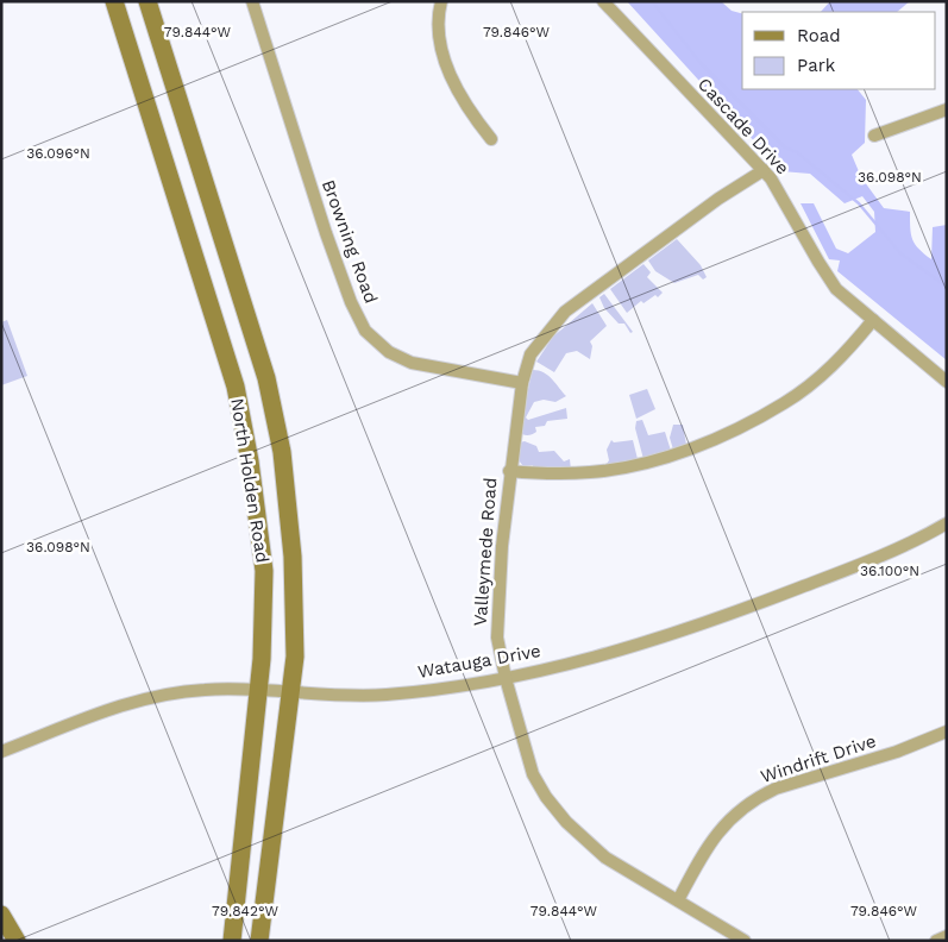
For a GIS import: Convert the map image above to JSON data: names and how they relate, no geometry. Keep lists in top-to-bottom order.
{
  "streets": {
    "main road": ["North Holden Road"],
    "street": [
      "Cascade Drive",
      "Browning Road",
      "Valleymede Road",
      "Watauga Drive",
      "Windrift Drive"
    ]
  },
  "crossings": [
    ["Cascade Drive", "Valleymede Road"],
    ["Browning Road", "Valleymede Road"],
    ["North Holden Road", "Watauga Drive"],
    ["Valleymede Road", "Watauga Drive"],
    ["Valleymede Road", "Windrift Drive"]
  ],
  "legend": ["Road", "Park"],
  "coordinates": [
    "79.844°W",
    "79.846°W",
    "36.096°N",
    "36.098°N",
    "36.100°N",
    "79.842°W"
  ]
}
